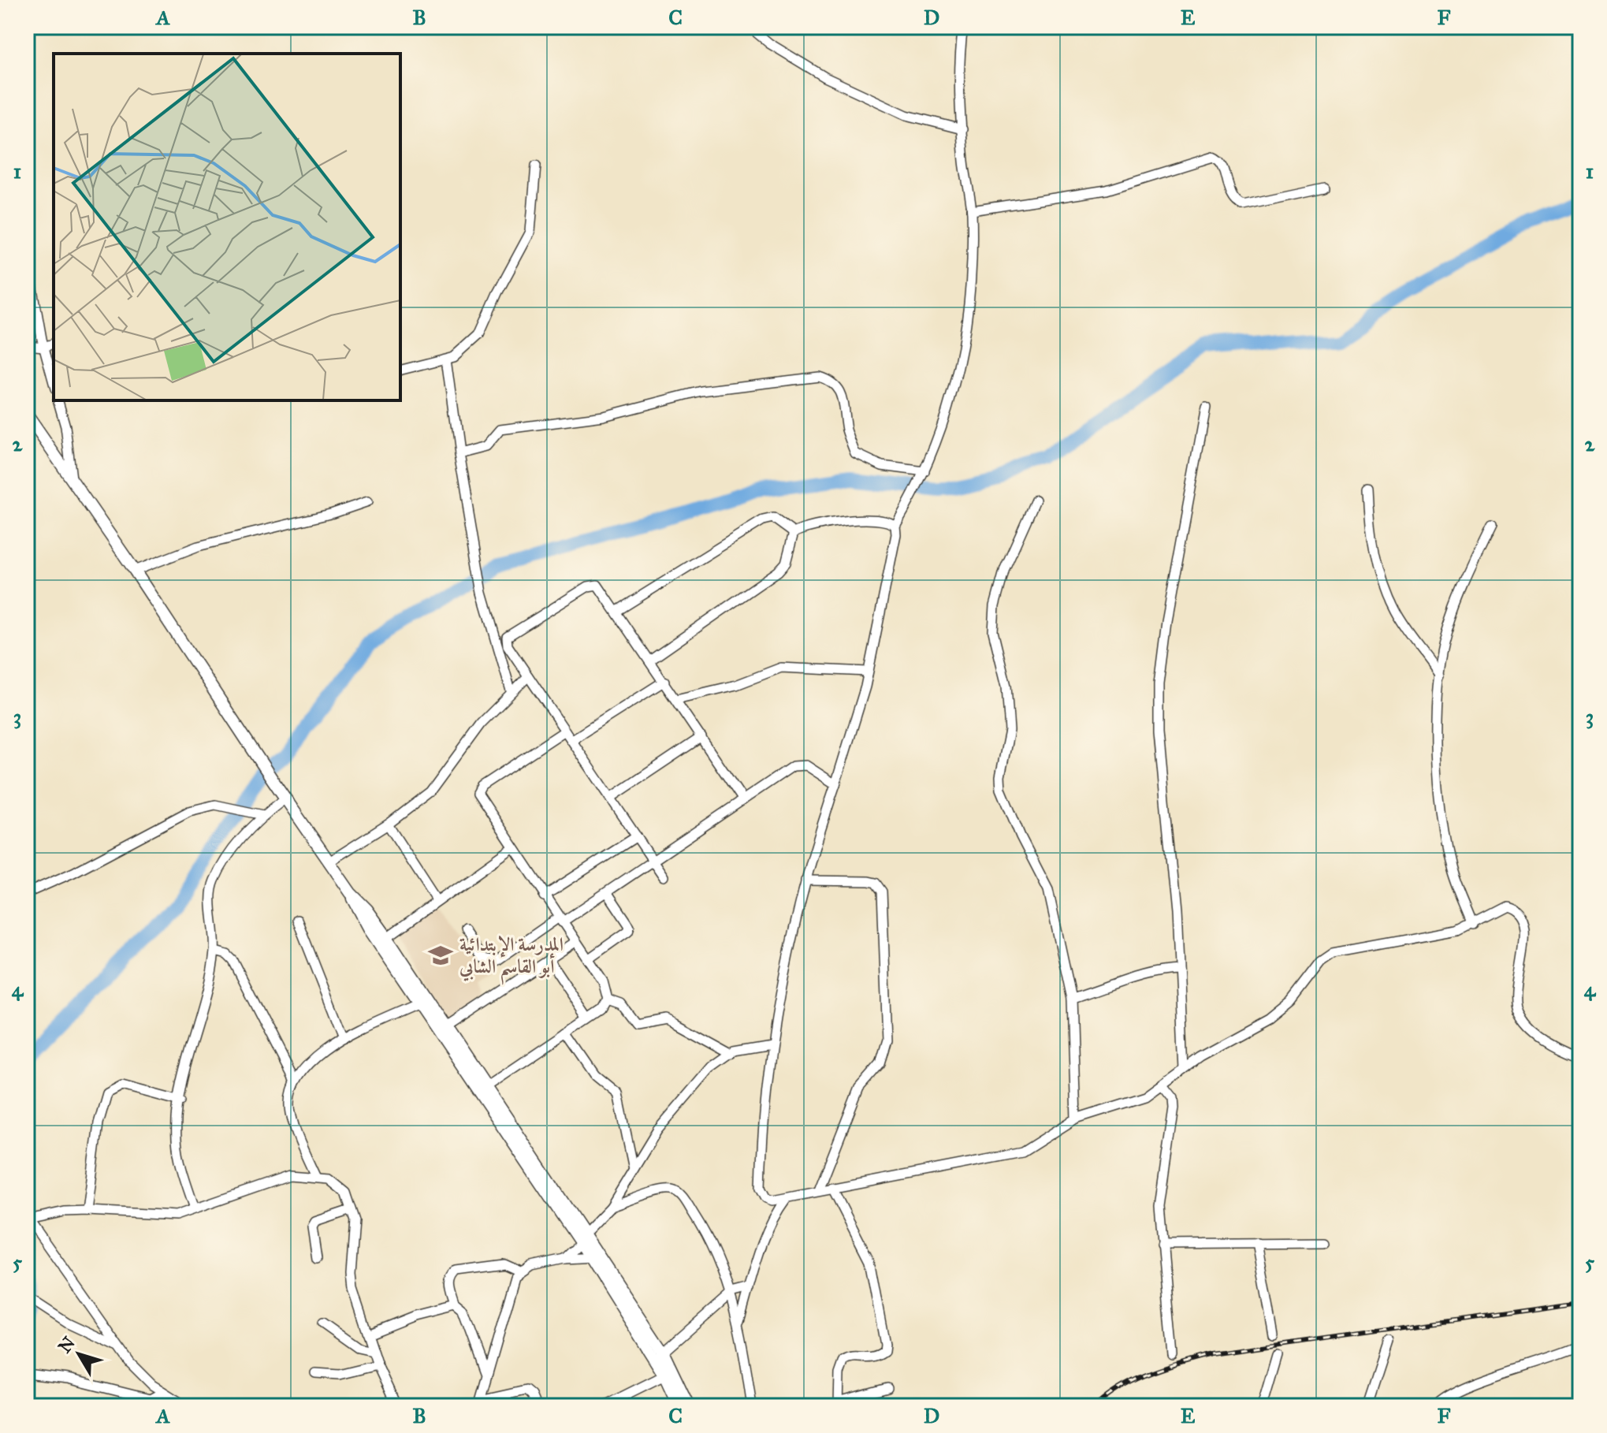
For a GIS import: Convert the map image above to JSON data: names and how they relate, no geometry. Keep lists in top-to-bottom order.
{
  "places": {
    "school or university": ["المدرسة الإبتدائية أبو القاسم الشابي"]
  },
  "north": "top left",
  "grid": {
    "columns": [
      "A",
      "B",
      "C",
      "D",
      "E",
      "F"
    ],
    "rows": [
      "1",
      "2",
      "3",
      "4",
      "5"
    ]
  }
}
